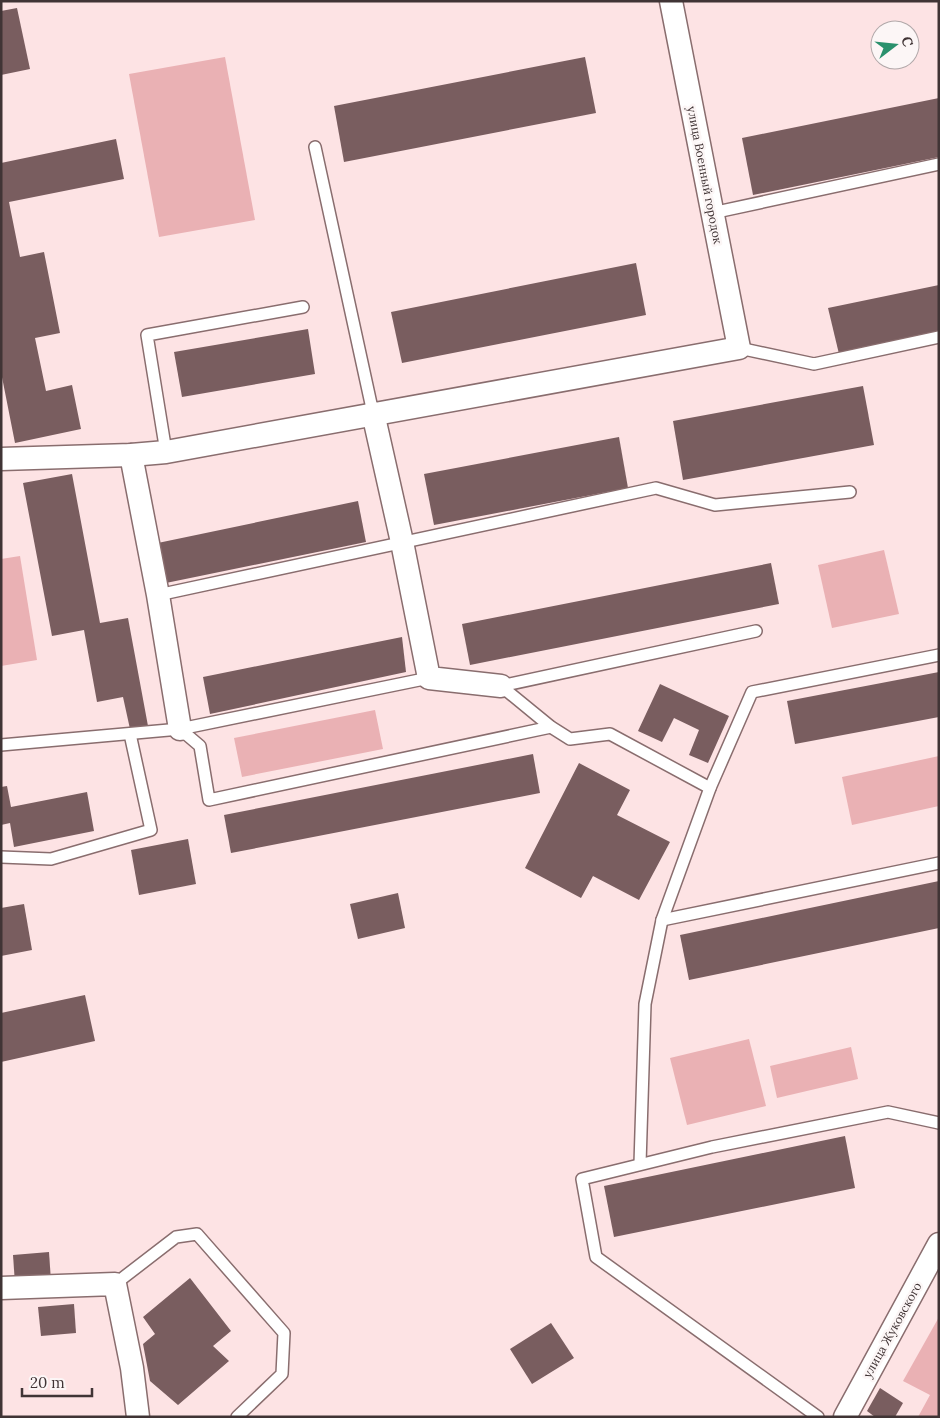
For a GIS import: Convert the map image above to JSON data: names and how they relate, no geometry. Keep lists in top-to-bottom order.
{
  "streets": {
    "street": ["улица Военный городок", "улица Жуковского"]
  },
  "scale_bar": "20 m",
  "north": "right"
}
